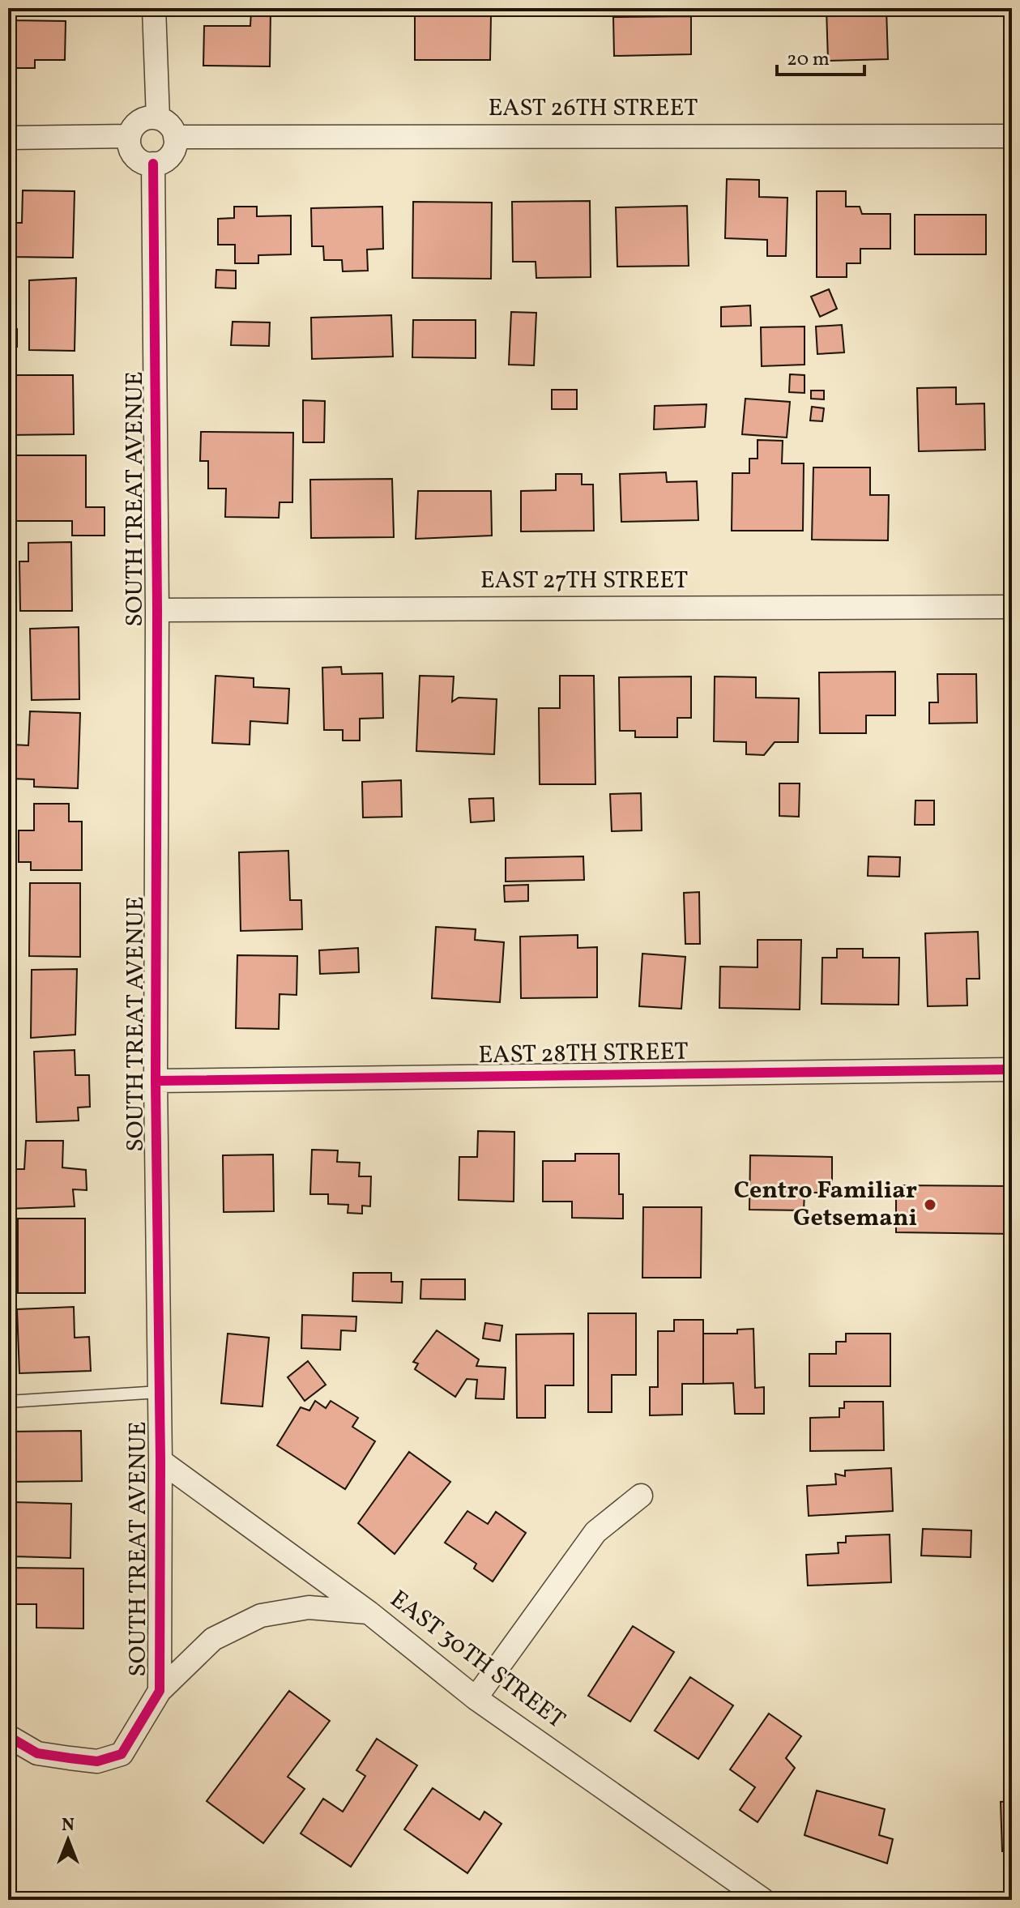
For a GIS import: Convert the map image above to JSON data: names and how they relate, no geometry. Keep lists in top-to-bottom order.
{
  "streets": {
    "street": [
      "EAST 26TH STREET",
      "SOUTH TREAT AVENUE",
      "EAST 27TH STREET",
      "EAST 28TH STREET",
      "EAST 30TH STREET"
    ]
  },
  "crossings": [
    ["EAST 26TH STREET", "SOUTH TREAT AVENUE"],
    ["SOUTH TREAT AVENUE", "EAST 27TH STREET"],
    ["SOUTH TREAT AVENUE", "EAST 28TH STREET"],
    ["SOUTH TREAT AVENUE", "EAST 30TH STREET"]
  ],
  "places": ["Centro Familiar Getsemani"],
  "scale_bar": "20 m",
  "north": "top"
}
